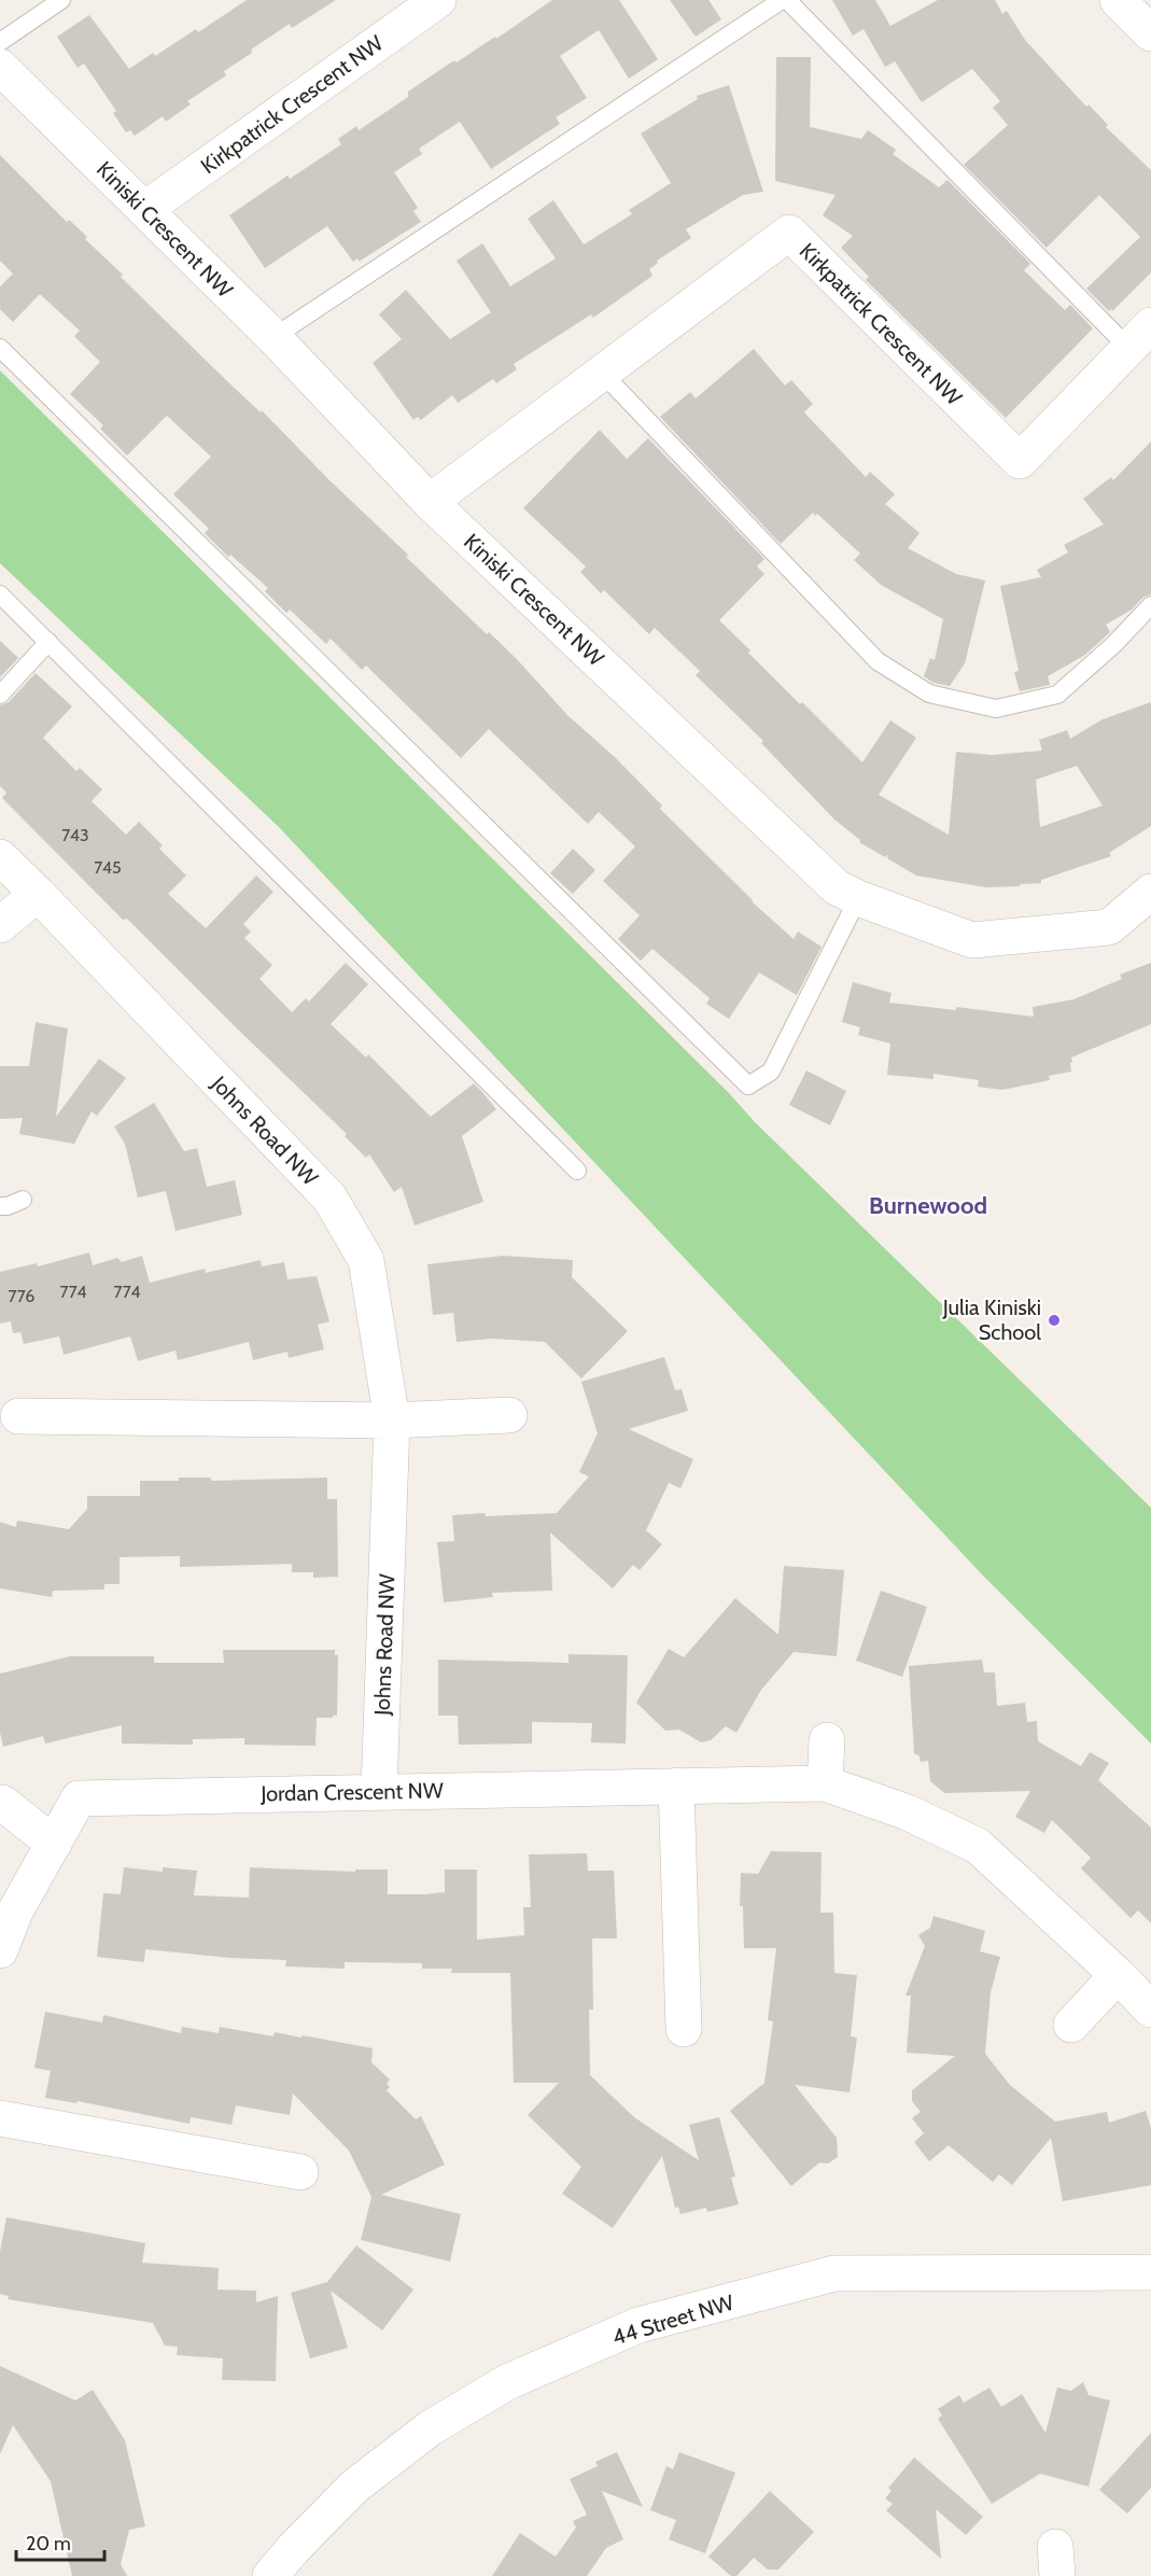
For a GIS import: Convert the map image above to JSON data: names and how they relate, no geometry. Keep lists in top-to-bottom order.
{
  "streets": {
    "street": [
      "Kirkpatrick Crescent NW",
      "Kiniski Crescent NW",
      "Johns Road NW",
      "Jordan Crescent NW",
      "44 Street NW"
    ]
  },
  "crossings": [
    ["Kirkpatrick Crescent NW", "Kiniski Crescent NW"],
    ["Johns Road NW", "Jordan Crescent NW"]
  ],
  "districts": ["Burnewood"],
  "places": ["Julia Kiniski School"],
  "house_numbers": [
    "743",
    "745",
    "774",
    "774",
    "776"
  ],
  "scale_bar": "20 m"
}
